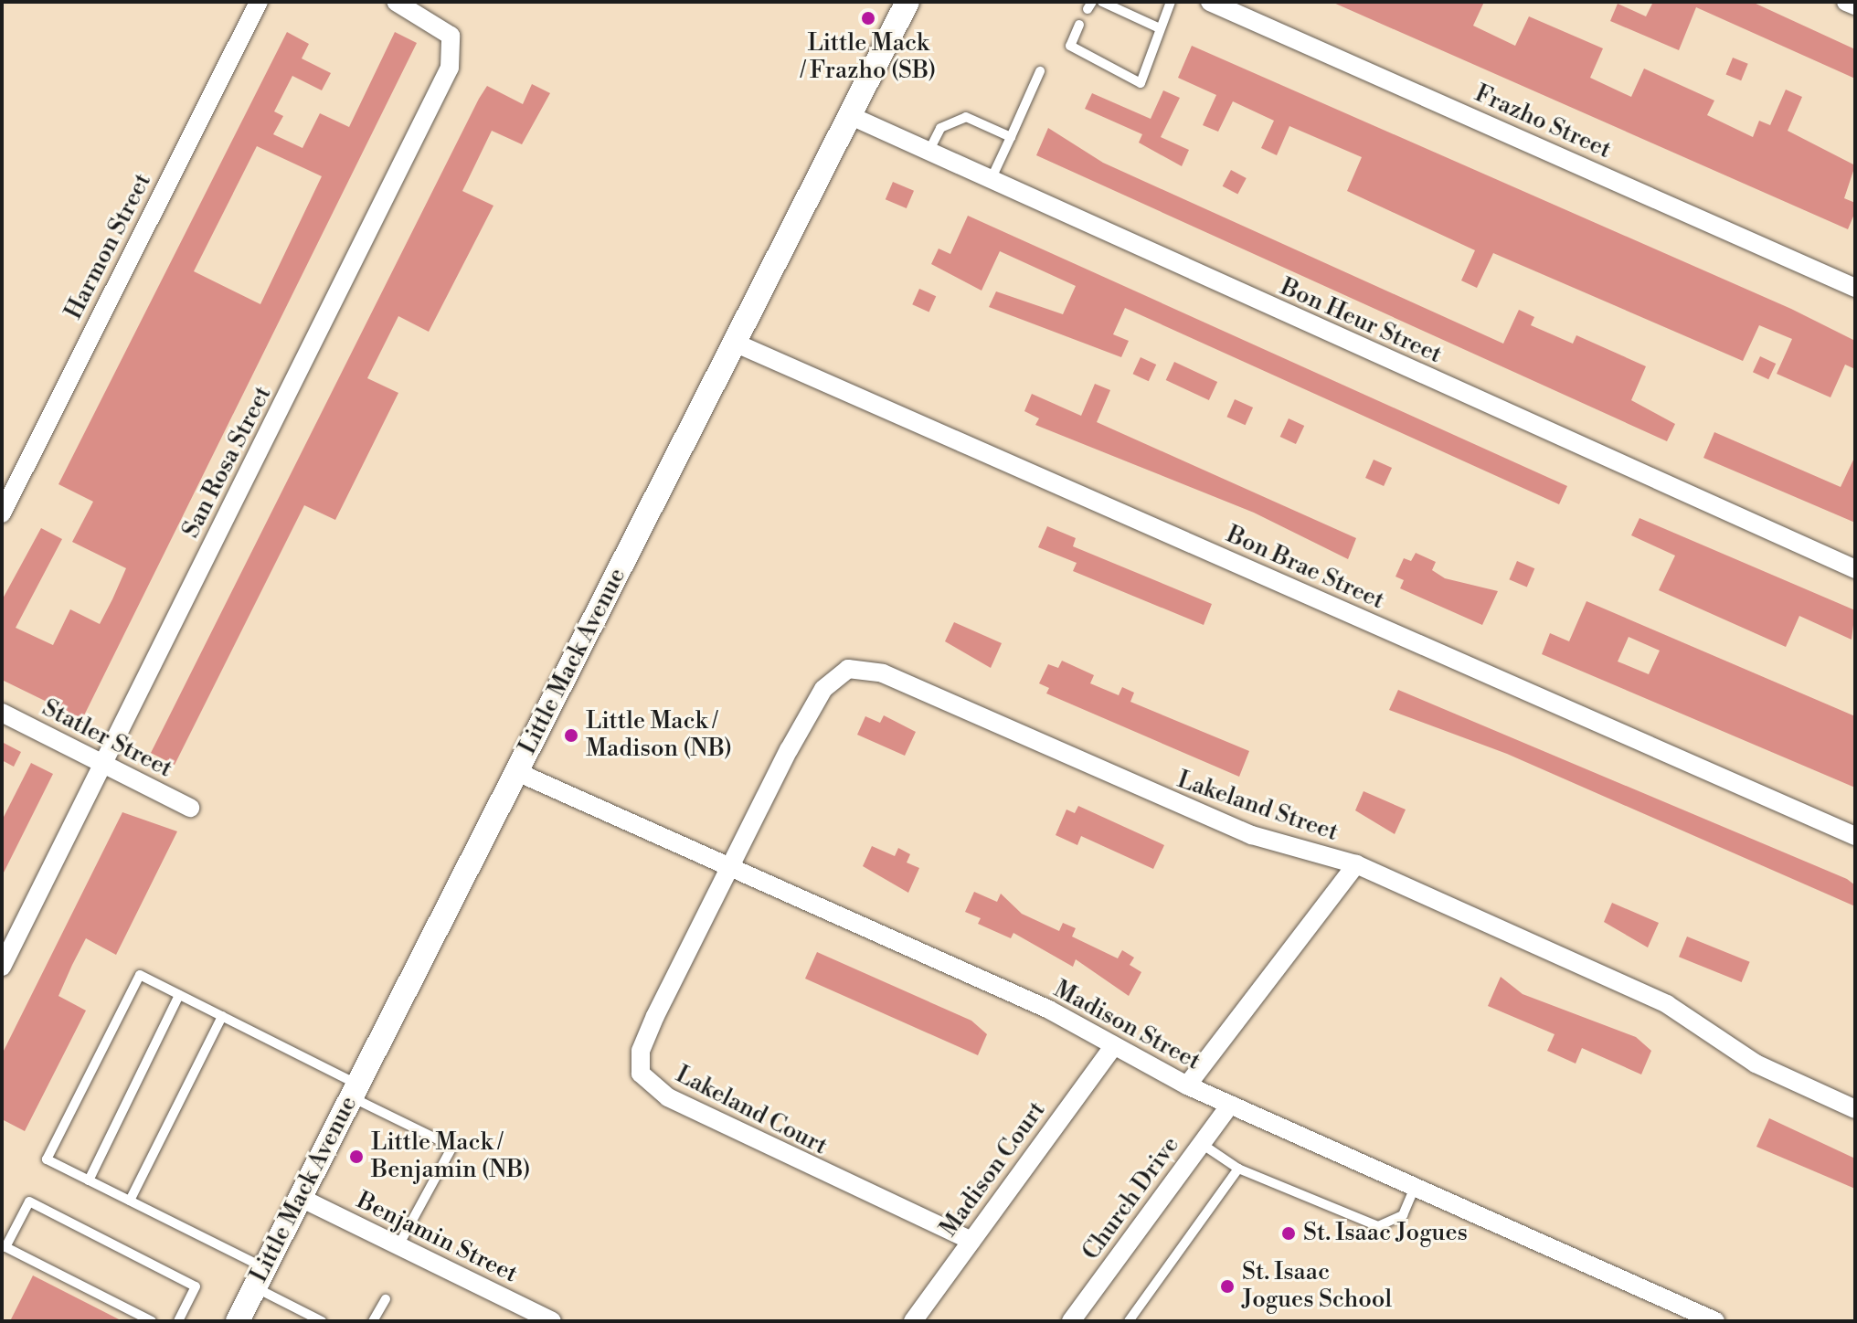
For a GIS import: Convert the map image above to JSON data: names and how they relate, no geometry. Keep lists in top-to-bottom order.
{
  "streets": {
    "main road": ["Little Mack Avenue"],
    "street": [
      "Frazho Street",
      "Harmon Street",
      "Bon Heur Street",
      "San Rosa Street",
      "Bon Brae Street",
      "Statler Street",
      "Lakeland Street",
      "Madison Street",
      "Lakeland Court",
      "Madison Court",
      "Church Drive",
      "Benjamin Street"
    ]
  },
  "crossings": [
    ["Bon Heur Street", "Little Mack Avenue"],
    ["San Rosa Street", "Statler Street"],
    ["Bon Brae Street", "Little Mack Avenue"],
    ["Little Mack Avenue", "Madison Street"],
    ["Little Mack Avenue", "Benjamin Street"],
    ["Lakeland Street", "Madison Street"],
    ["Lakeland Street", "Lakeland Court"],
    ["Madison Street", "Lakeland Court"],
    ["Madison Street", "Madison Court"],
    ["Madison Street", "Church Drive"],
    ["Lakeland Court", "Madison Court"]
  ],
  "places": [
    "Little Mack / Frazho (SB)",
    "Little Mack / Madison (NB)",
    "Little Mack / Benjamin (NB)",
    "St. Isaac Jogues",
    "St. Isaac Jogues School"
  ]
}
